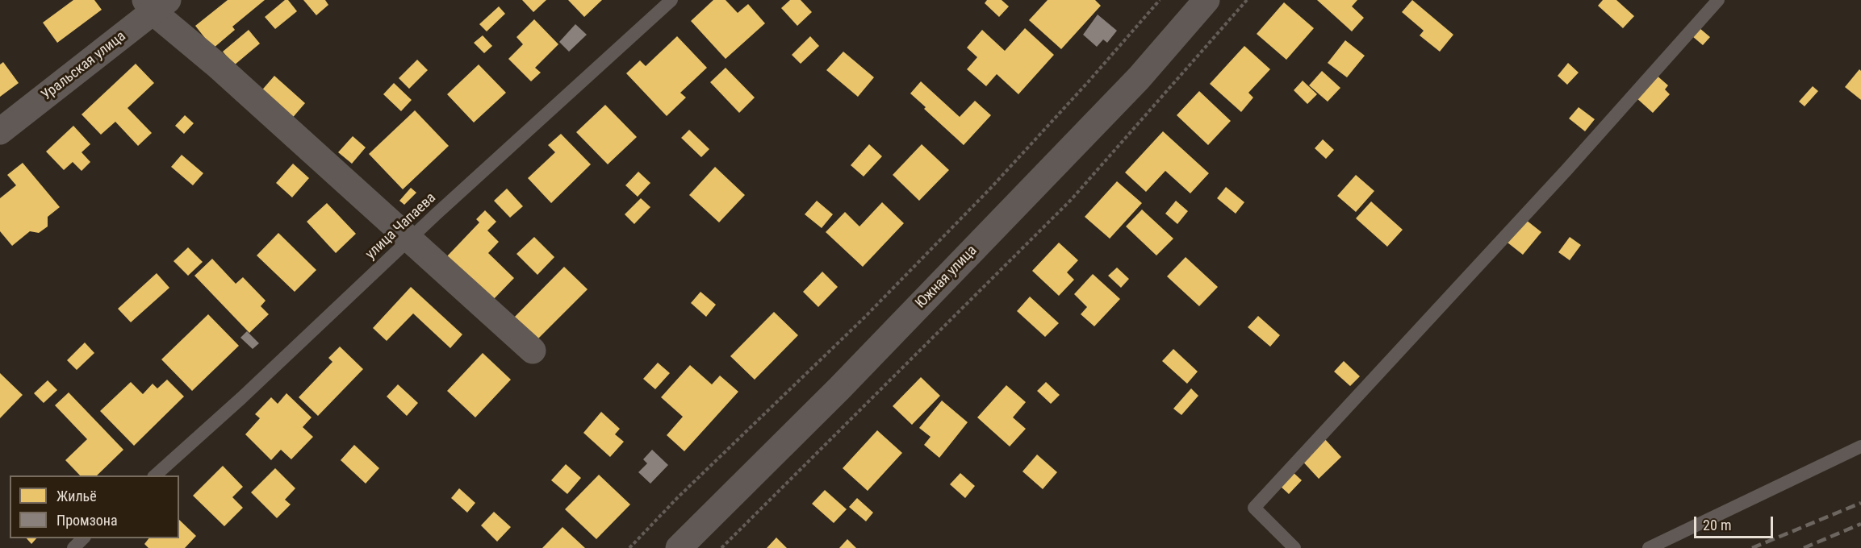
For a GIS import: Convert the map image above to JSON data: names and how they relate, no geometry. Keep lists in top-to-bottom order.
{
  "streets": {
    "street": ["Уральская улица", "Южная улица"],
    "lane": ["улица Чапаева"]
  },
  "legend": ["Жильё", "Промзона"],
  "scale_bar": "20 m"
}
